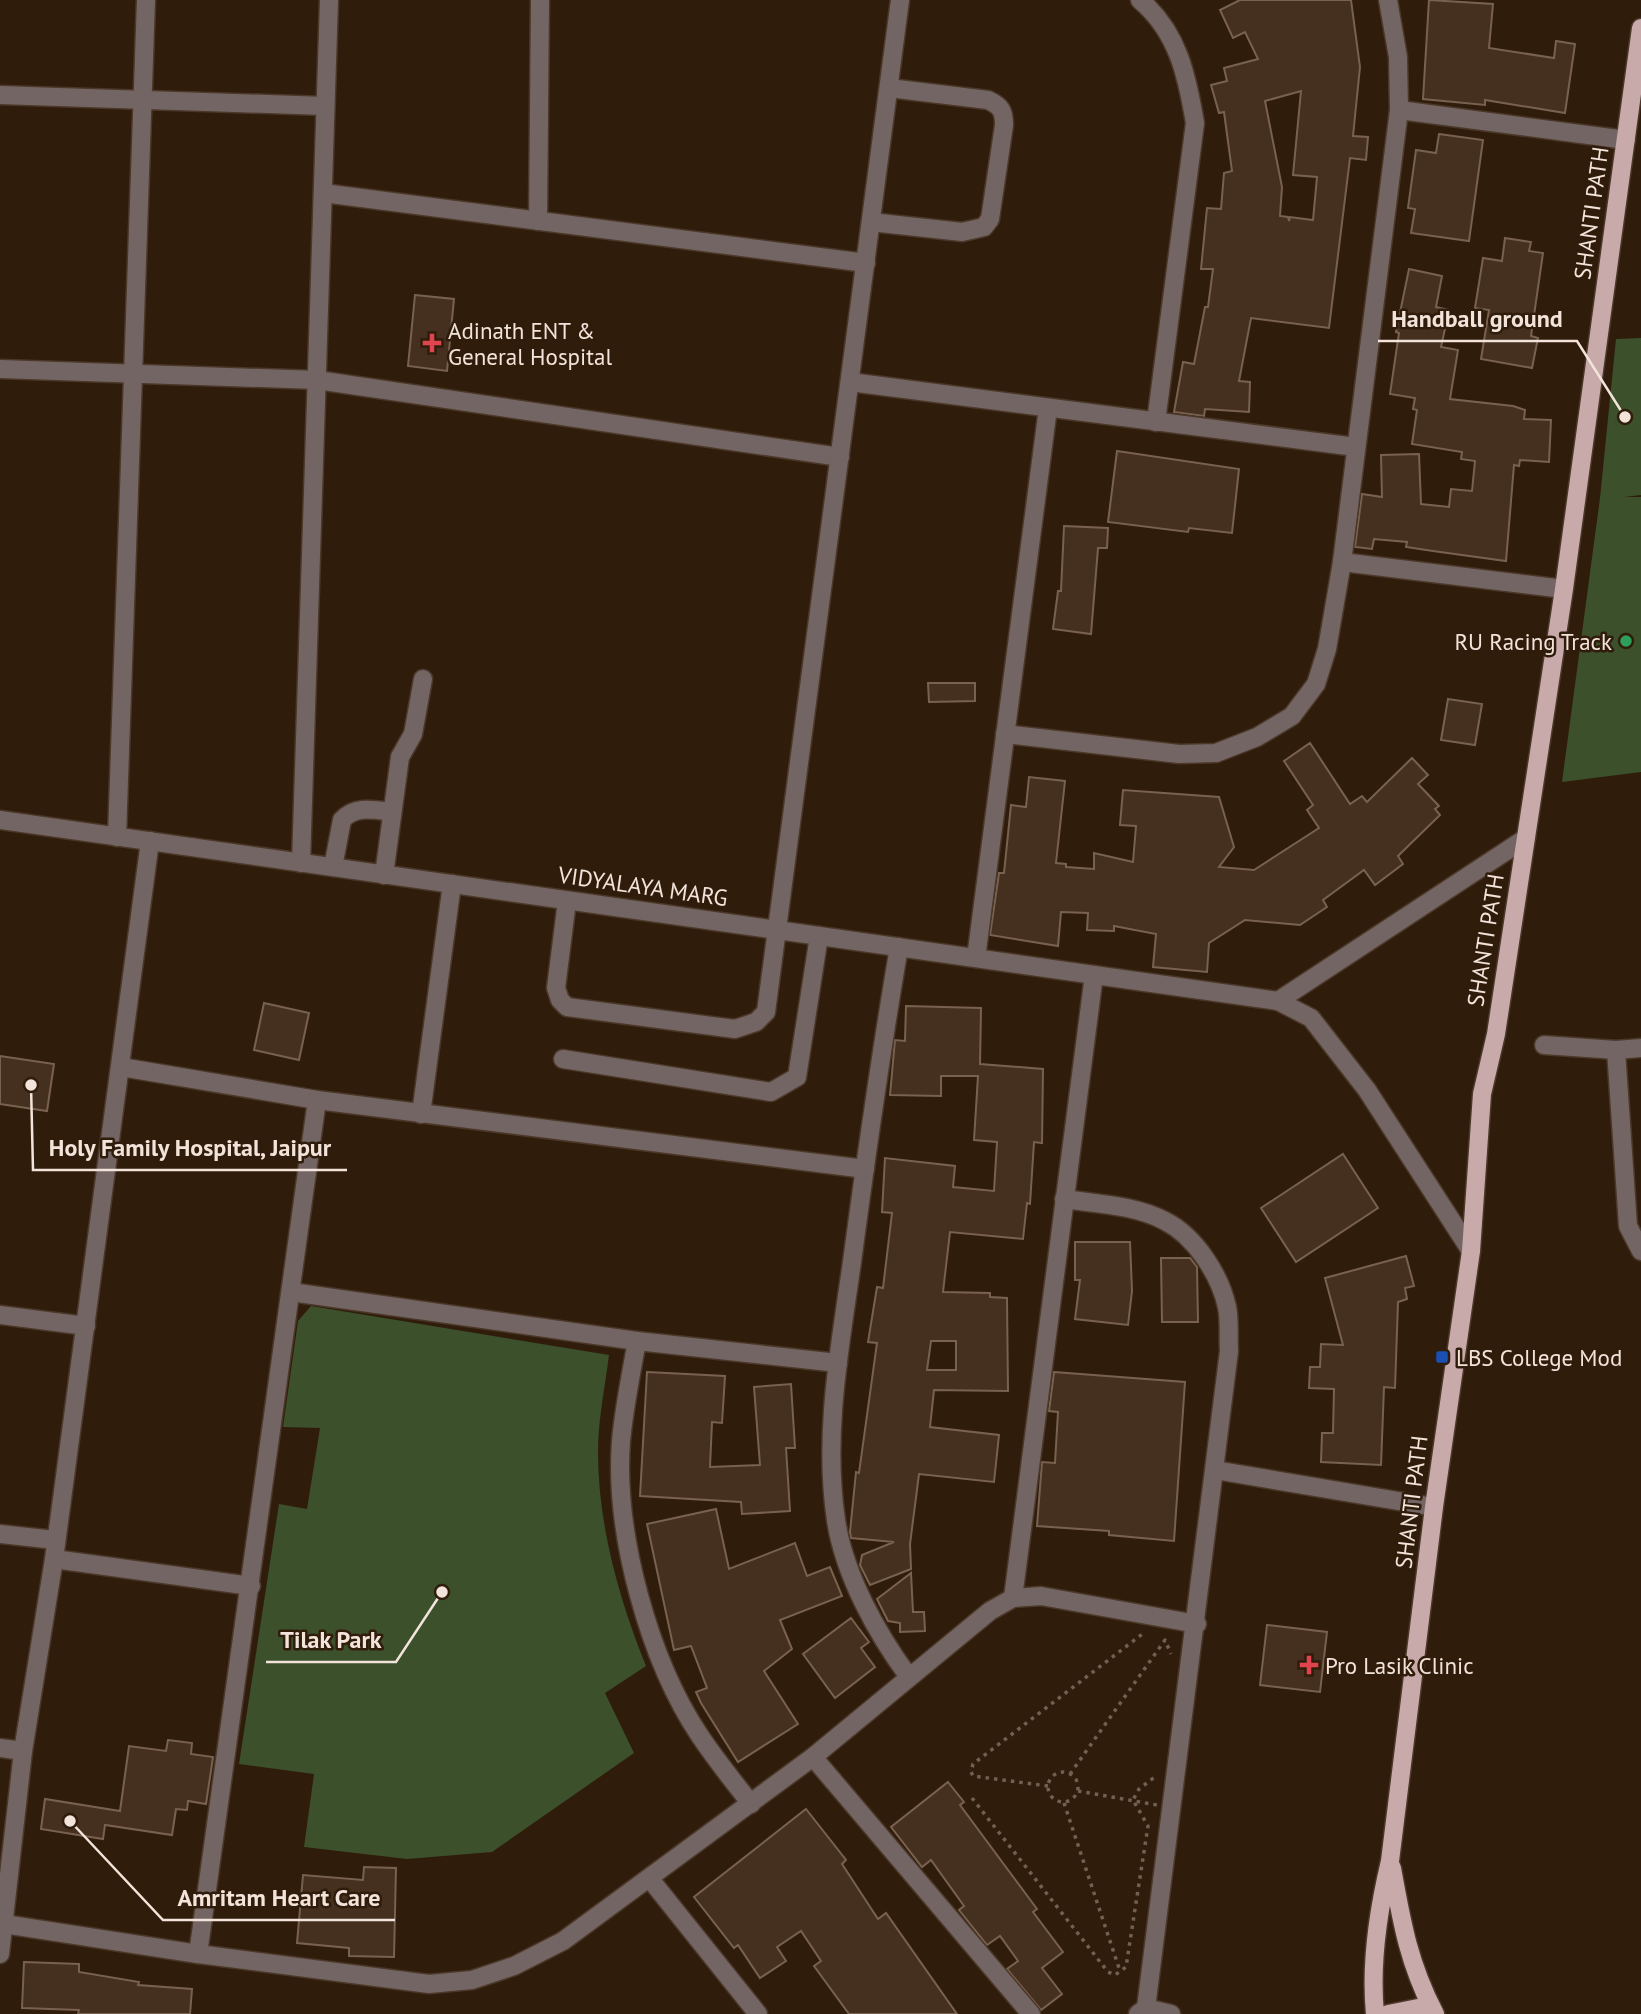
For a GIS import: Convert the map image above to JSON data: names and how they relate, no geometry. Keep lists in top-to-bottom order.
{
  "streets": {
    "main road": ["SHANTI PATH"],
    "street": ["VIDYALAYA MARG"]
  },
  "crossings": [
    ["SHANTI PATH", "VIDYALAYA MARG"]
  ],
  "places": {
    "health": ["Adinath ENT & General Hospital", "Pro Lasik Clinic"],
    "other": [
      "Handball ground",
      "RU Racing Track",
      "Holy Family Hospital, Jaipur",
      "Tilak Park",
      "Amritam Heart Care"
    ],
    "transit": ["LBS College Mod"]
  }
}
